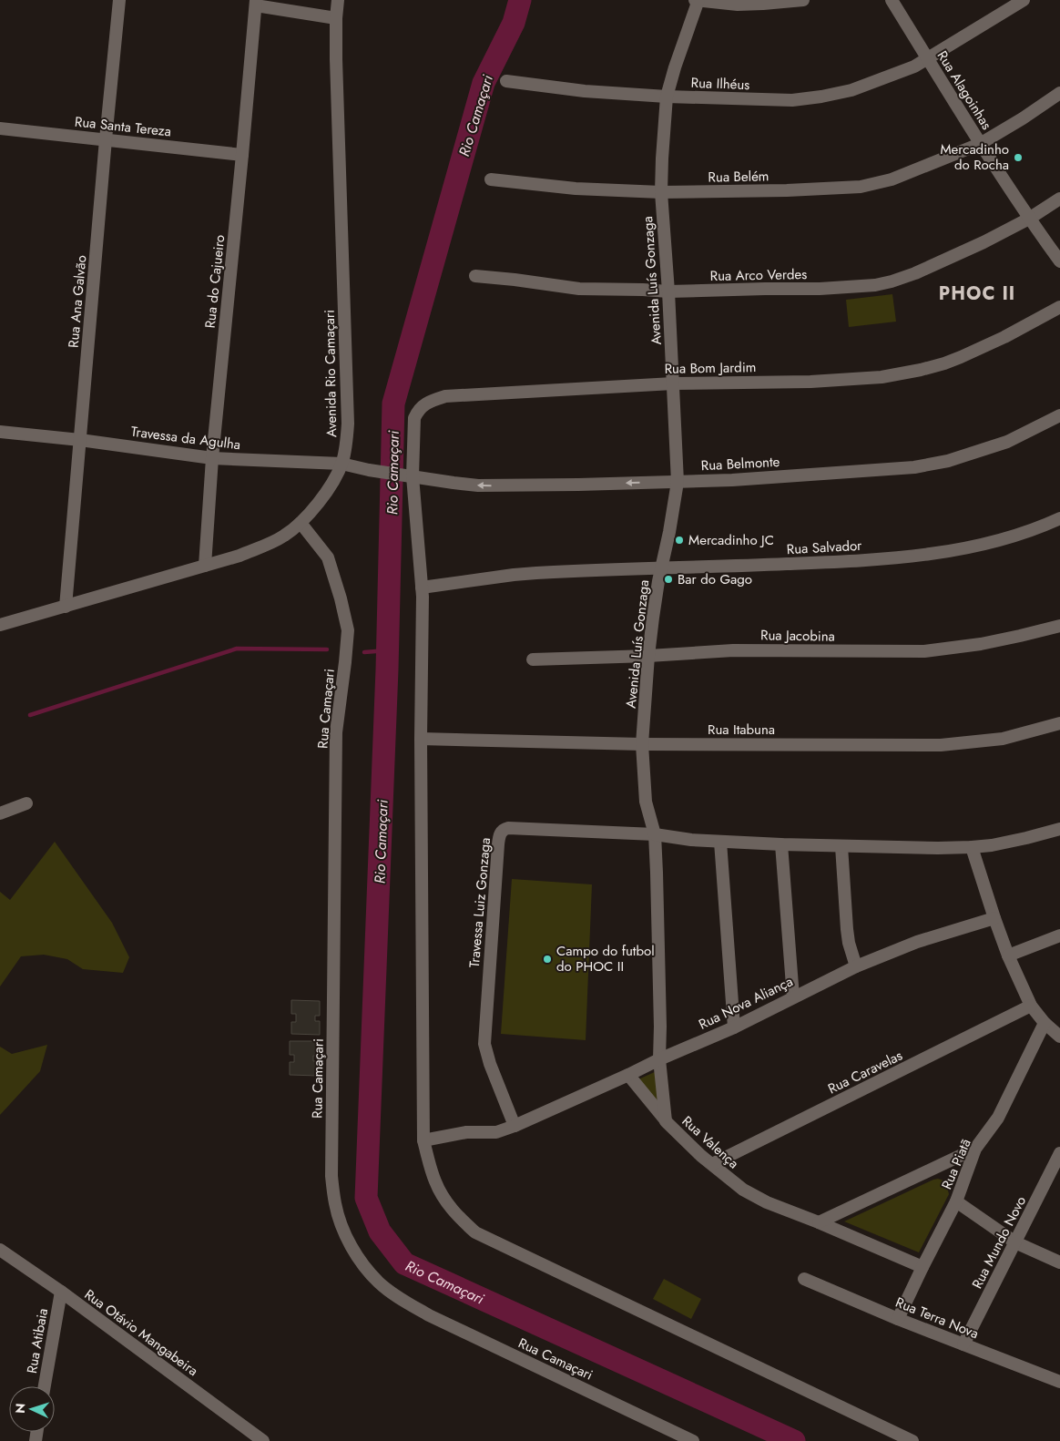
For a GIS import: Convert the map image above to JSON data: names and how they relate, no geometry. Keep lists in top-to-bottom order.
{
  "streets": {
    "street": [
      "Rua Ilhéus",
      "Rua Alagoinhas",
      "Rua Santa Tereza",
      "Rua Belém",
      "Rua Arco Verdes",
      "Avenida Luís Gonzaga",
      "Rua do Cajueiro",
      "Rua Ana Galvão",
      "Rua Bom Jardim",
      "Avenida Rio Camaçari",
      "Travessa da Agulha",
      "Rua Belmonte",
      "Rua Salvador",
      "Rua Jacobina",
      "Rua Camaçari",
      "Rua Itabuna",
      "Travessa Luiz Gonzaga",
      "Rua Nova Aliança",
      "Rua Caravelas",
      "Rua Valença",
      "Rua Piatã",
      "Rua Mundo Novo",
      "Rua Terra Nova",
      "Rua Otávio Mangabeira",
      "Rua Atibaia"
    ]
  },
  "crossings": [
    ["Rua Ilhéus", "Rua Alagoinhas"],
    ["Rua Ilhéus", "Avenida Luís Gonzaga"],
    ["Rua Alagoinhas", "Rua Belém"],
    ["Rua Alagoinhas", "Rua Arco Verdes"],
    ["Rua Santa Tereza", "Rua do Cajueiro"],
    ["Rua Santa Tereza", "Rua Ana Galvão"],
    ["Rua Belém", "Avenida Luís Gonzaga"],
    ["Rua Arco Verdes", "Avenida Luís Gonzaga"],
    ["Avenida Luís Gonzaga", "Rua Bom Jardim"],
    ["Avenida Luís Gonzaga", "Rua Belmonte"],
    ["Avenida Luís Gonzaga", "Rua Salvador"],
    ["Avenida Luís Gonzaga", "Rua Jacobina"],
    ["Avenida Luís Gonzaga", "Rua Itabuna"],
    ["Avenida Luís Gonzaga", "Travessa Luiz Gonzaga"],
    ["Avenida Luís Gonzaga", "Rua Valença"],
    ["Rua do Cajueiro", "Avenida Rio Camaçari"],
    ["Rua do Cajueiro", "Travessa da Agulha"],
    ["Rua Ana Galvão", "Avenida Rio Camaçari"],
    ["Rua Ana Galvão", "Travessa da Agulha"],
    ["Rua Bom Jardim", "Travessa da Agulha"],
    ["Rua Bom Jardim", "Rua Belmonte"],
    ["Rua Bom Jardim", "Rua Salvador"],
    ["Rua Bom Jardim", "Rua Itabuna"],
    ["Rua Bom Jardim", "Rua Nova Aliança"],
    ["Avenida Rio Camaçari", "Travessa da Agulha"],
    ["Avenida Rio Camaçari", "Rua Camaçari"],
    ["Travessa da Agulha", "Rua Belmonte"],
    ["Travessa Luiz Gonzaga", "Rua Nova Aliança"],
    ["Travessa Luiz Gonzaga", "Rua Valença"],
    ["Rua Nova Aliança", "Rua Valença"],
    ["Rua Caravelas", "Rua Valença"],
    ["Rua Valença", "Rua Piatã"],
    ["Rua Piatã", "Rua Terra Nova"],
    ["Rua Mundo Novo", "Rua Terra Nova"],
    ["Rua Otávio Mangabeira", "Rua Atibaia"]
  ],
  "one_way": ["Rua Belmonte"],
  "districts": ["PHOC II"],
  "water": ["Rio Camaçari"],
  "places": [
    "Mercadinho do Rocha",
    "Mercadinho JC",
    "Bar do Gago",
    "Campo do futbol do PHOC II"
  ],
  "north": "left"
}
